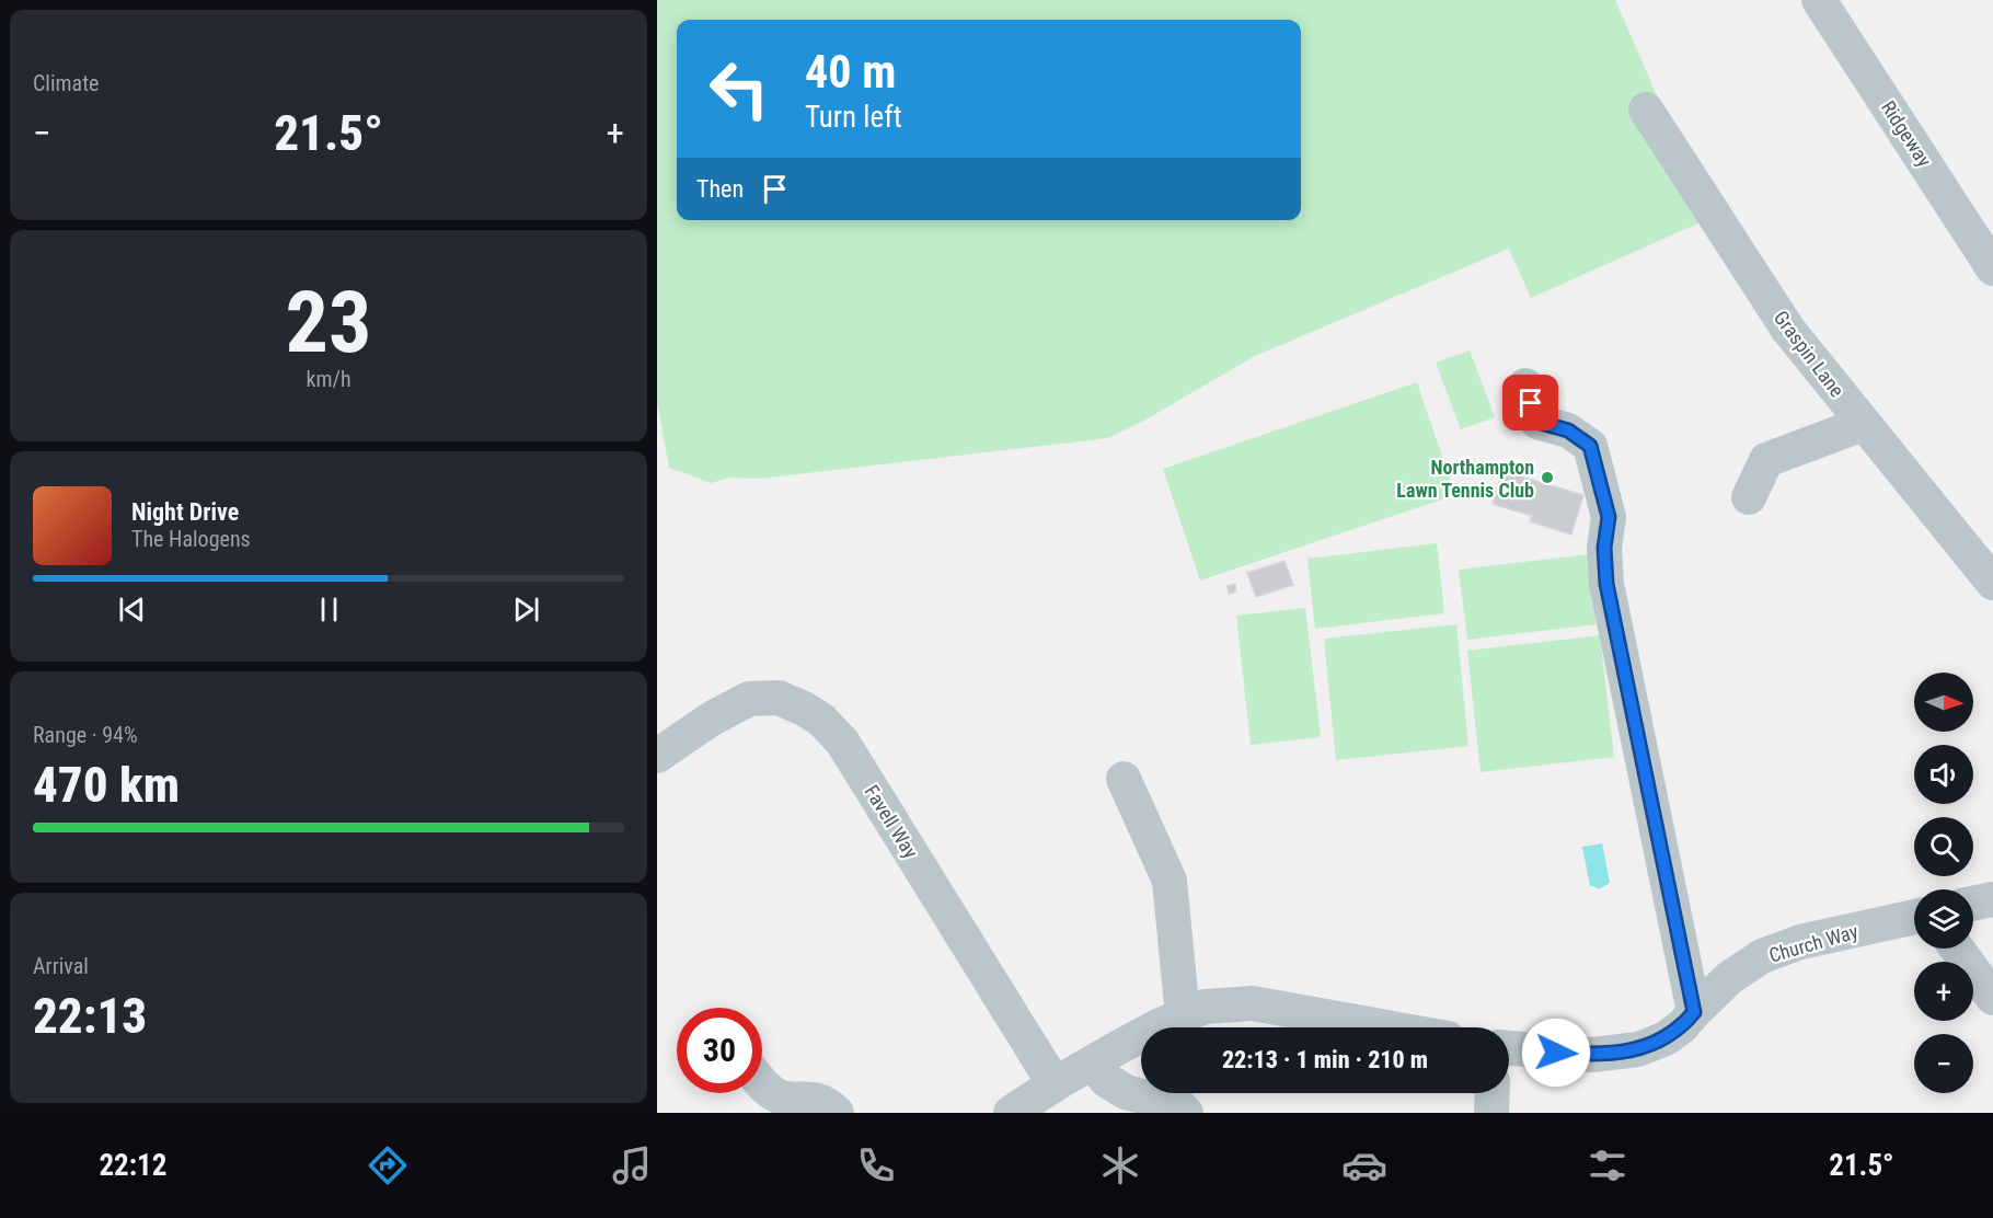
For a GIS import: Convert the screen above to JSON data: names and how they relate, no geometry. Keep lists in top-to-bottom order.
{
  "streets": {
    "street": [
      "Ridgeway",
      "Graspin Lane",
      "Favell Way",
      "Church Way"
    ]
  },
  "places": ["Northampton Lawn Tennis Club"],
  "north": "right",
  "page": {
    "tile": [
      "Climate",
      ["23", "km/h"],
      ["Range · 94%", "470 km"],
      ["Arrival", "22:13"]
    ],
    "turn": ["40 m", "Turn left"],
    "heat": ["−", "21.5°", "+"],
    "then": "Then",
    "song": ["Night Drive", "The Halogens"],
    "map_buttons": ["+", "−"],
    "limit": "30",
    "trip": "22:13 · 1 min · 210 m",
    "tabs": ["22:12", "21.5°"]
  }
}
